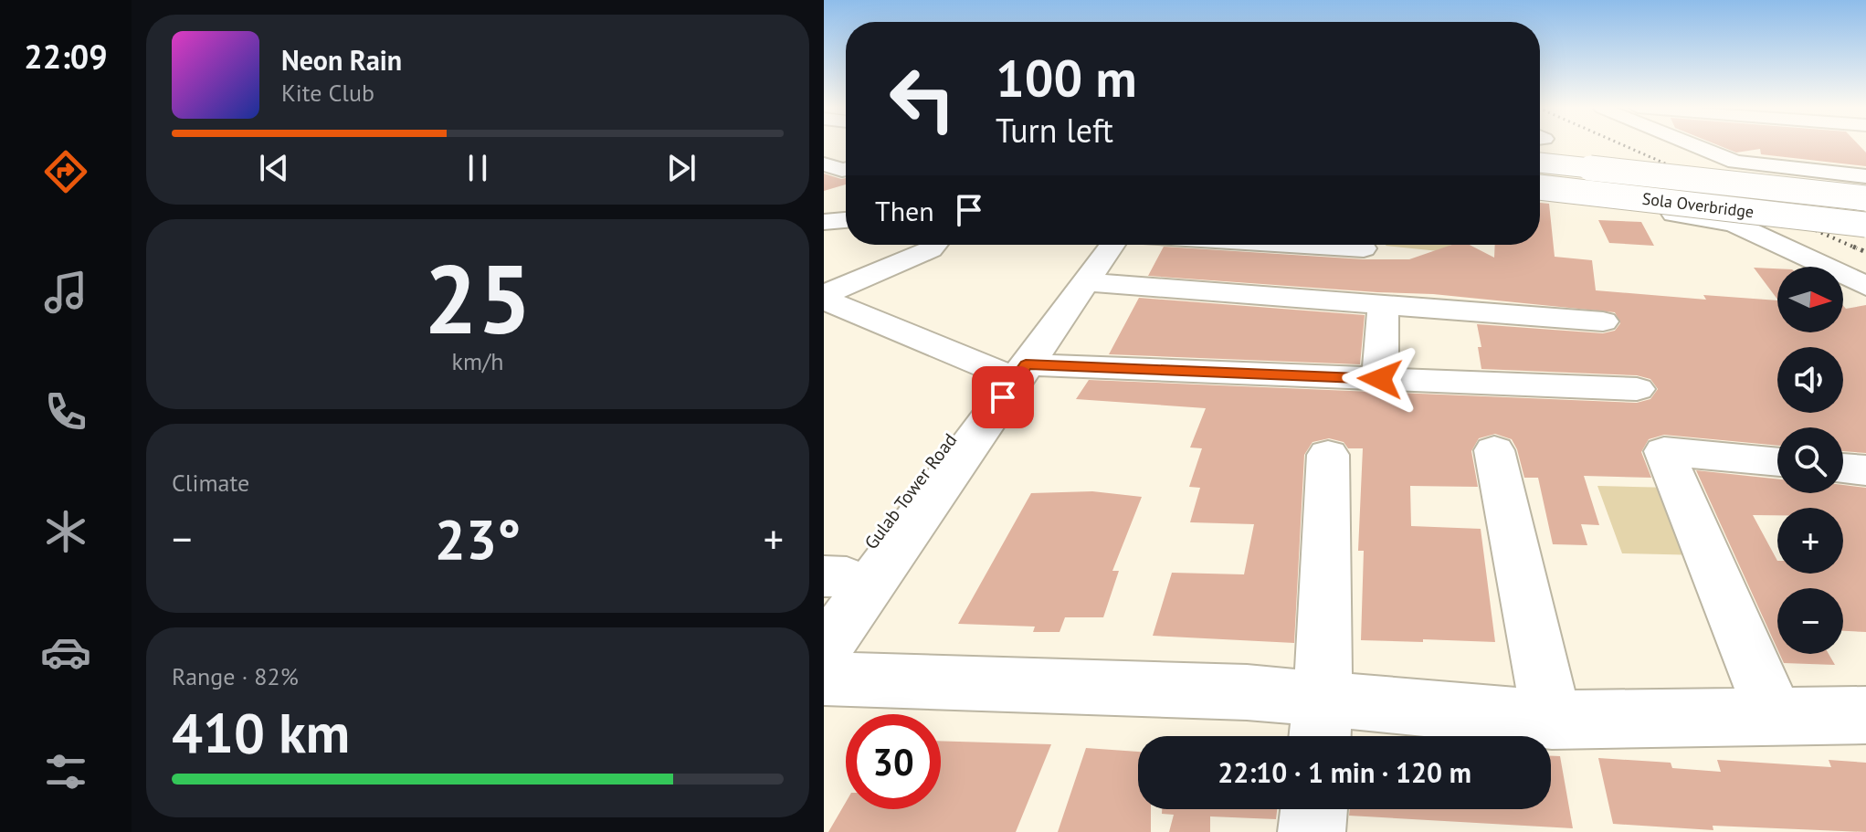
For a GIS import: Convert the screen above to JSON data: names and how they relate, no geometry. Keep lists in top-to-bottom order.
{
  "streets": {
    "main road": ["Sola Overbridge"],
    "street": ["Gulab Tower Road"]
  },
  "north": "right",
  "page": {
    "tabs": "22:09",
    "turn": ["100 m", "Turn left"],
    "song": ["Neon Rain", "Kite Club"],
    "then": "Then",
    "tile": [
      ["25", "km/h"],
      "Climate",
      ["Range · 82%", "410 km"]
    ],
    "map_buttons": ["+", "−"],
    "heat": ["−", "23°", "+"],
    "limit": "30",
    "trip": "22:10 · 1 min · 120 m"
  }
}
